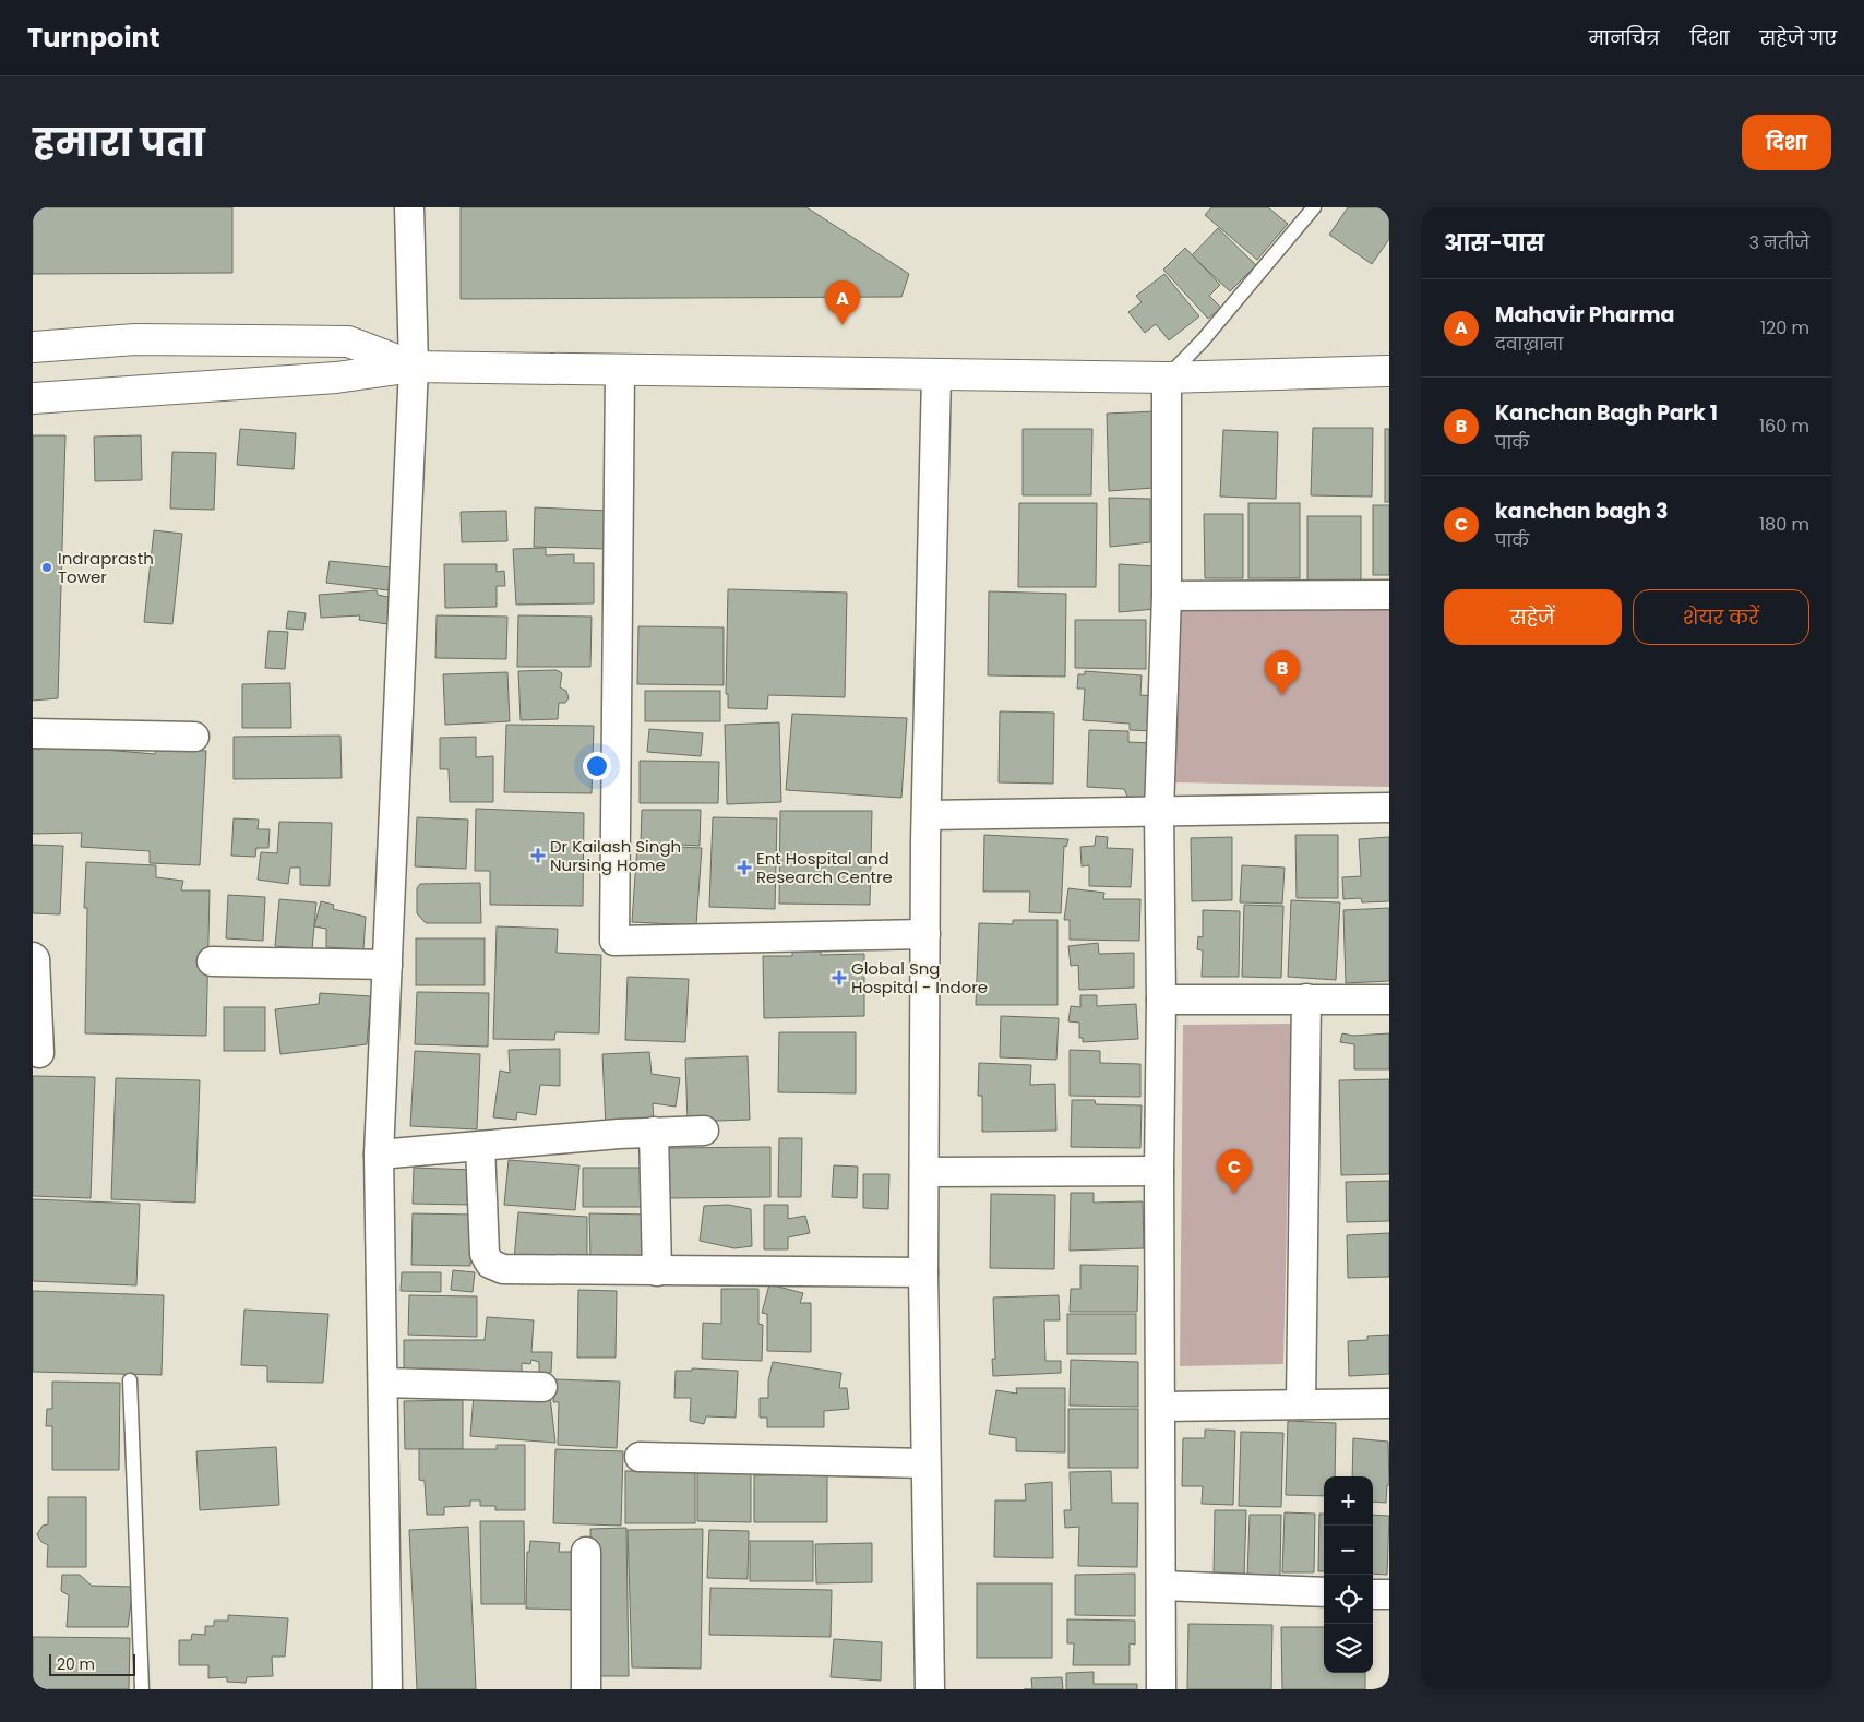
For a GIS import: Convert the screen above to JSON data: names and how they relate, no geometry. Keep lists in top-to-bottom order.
{
  "places": {
    "other": ["Indraprasth Tower"],
    "health": ["Dr Kailash Singh Nursing Home", "Ent Hospital and Research Centre", "Global Sng Hospital - Indore"]
  },
  "scale_bar": "20 m",
  "page": {
    "header": "Turnpoint",
    "nav": ["मानचित्र", "दिशा", "सहेजे गए"],
    "title": "हमारा पता",
    "buttons": [
      "दिशा",
      ["सहेजें", "शेयर करें"]
    ],
    "heading": ["आस-पास", "3 नतीजे"],
    "list": [
      {
        "mark": "A",
        "name": "Mahavir Pharma",
        "note": "दवाख़ाना",
        "value": "120 m"
      },
      {
        "mark": "B",
        "name": "Kanchan Bagh Park 1",
        "note": "पार्क",
        "value": "160 m"
      },
      {
        "mark": "C",
        "name": "kanchan bagh 3",
        "note": "पार्क",
        "value": "180 m"
      }
    ],
    "pins": ["A", "B", "C"],
    "map_buttons": ["+", "−"],
    "scale": "20 m"
  }
}
